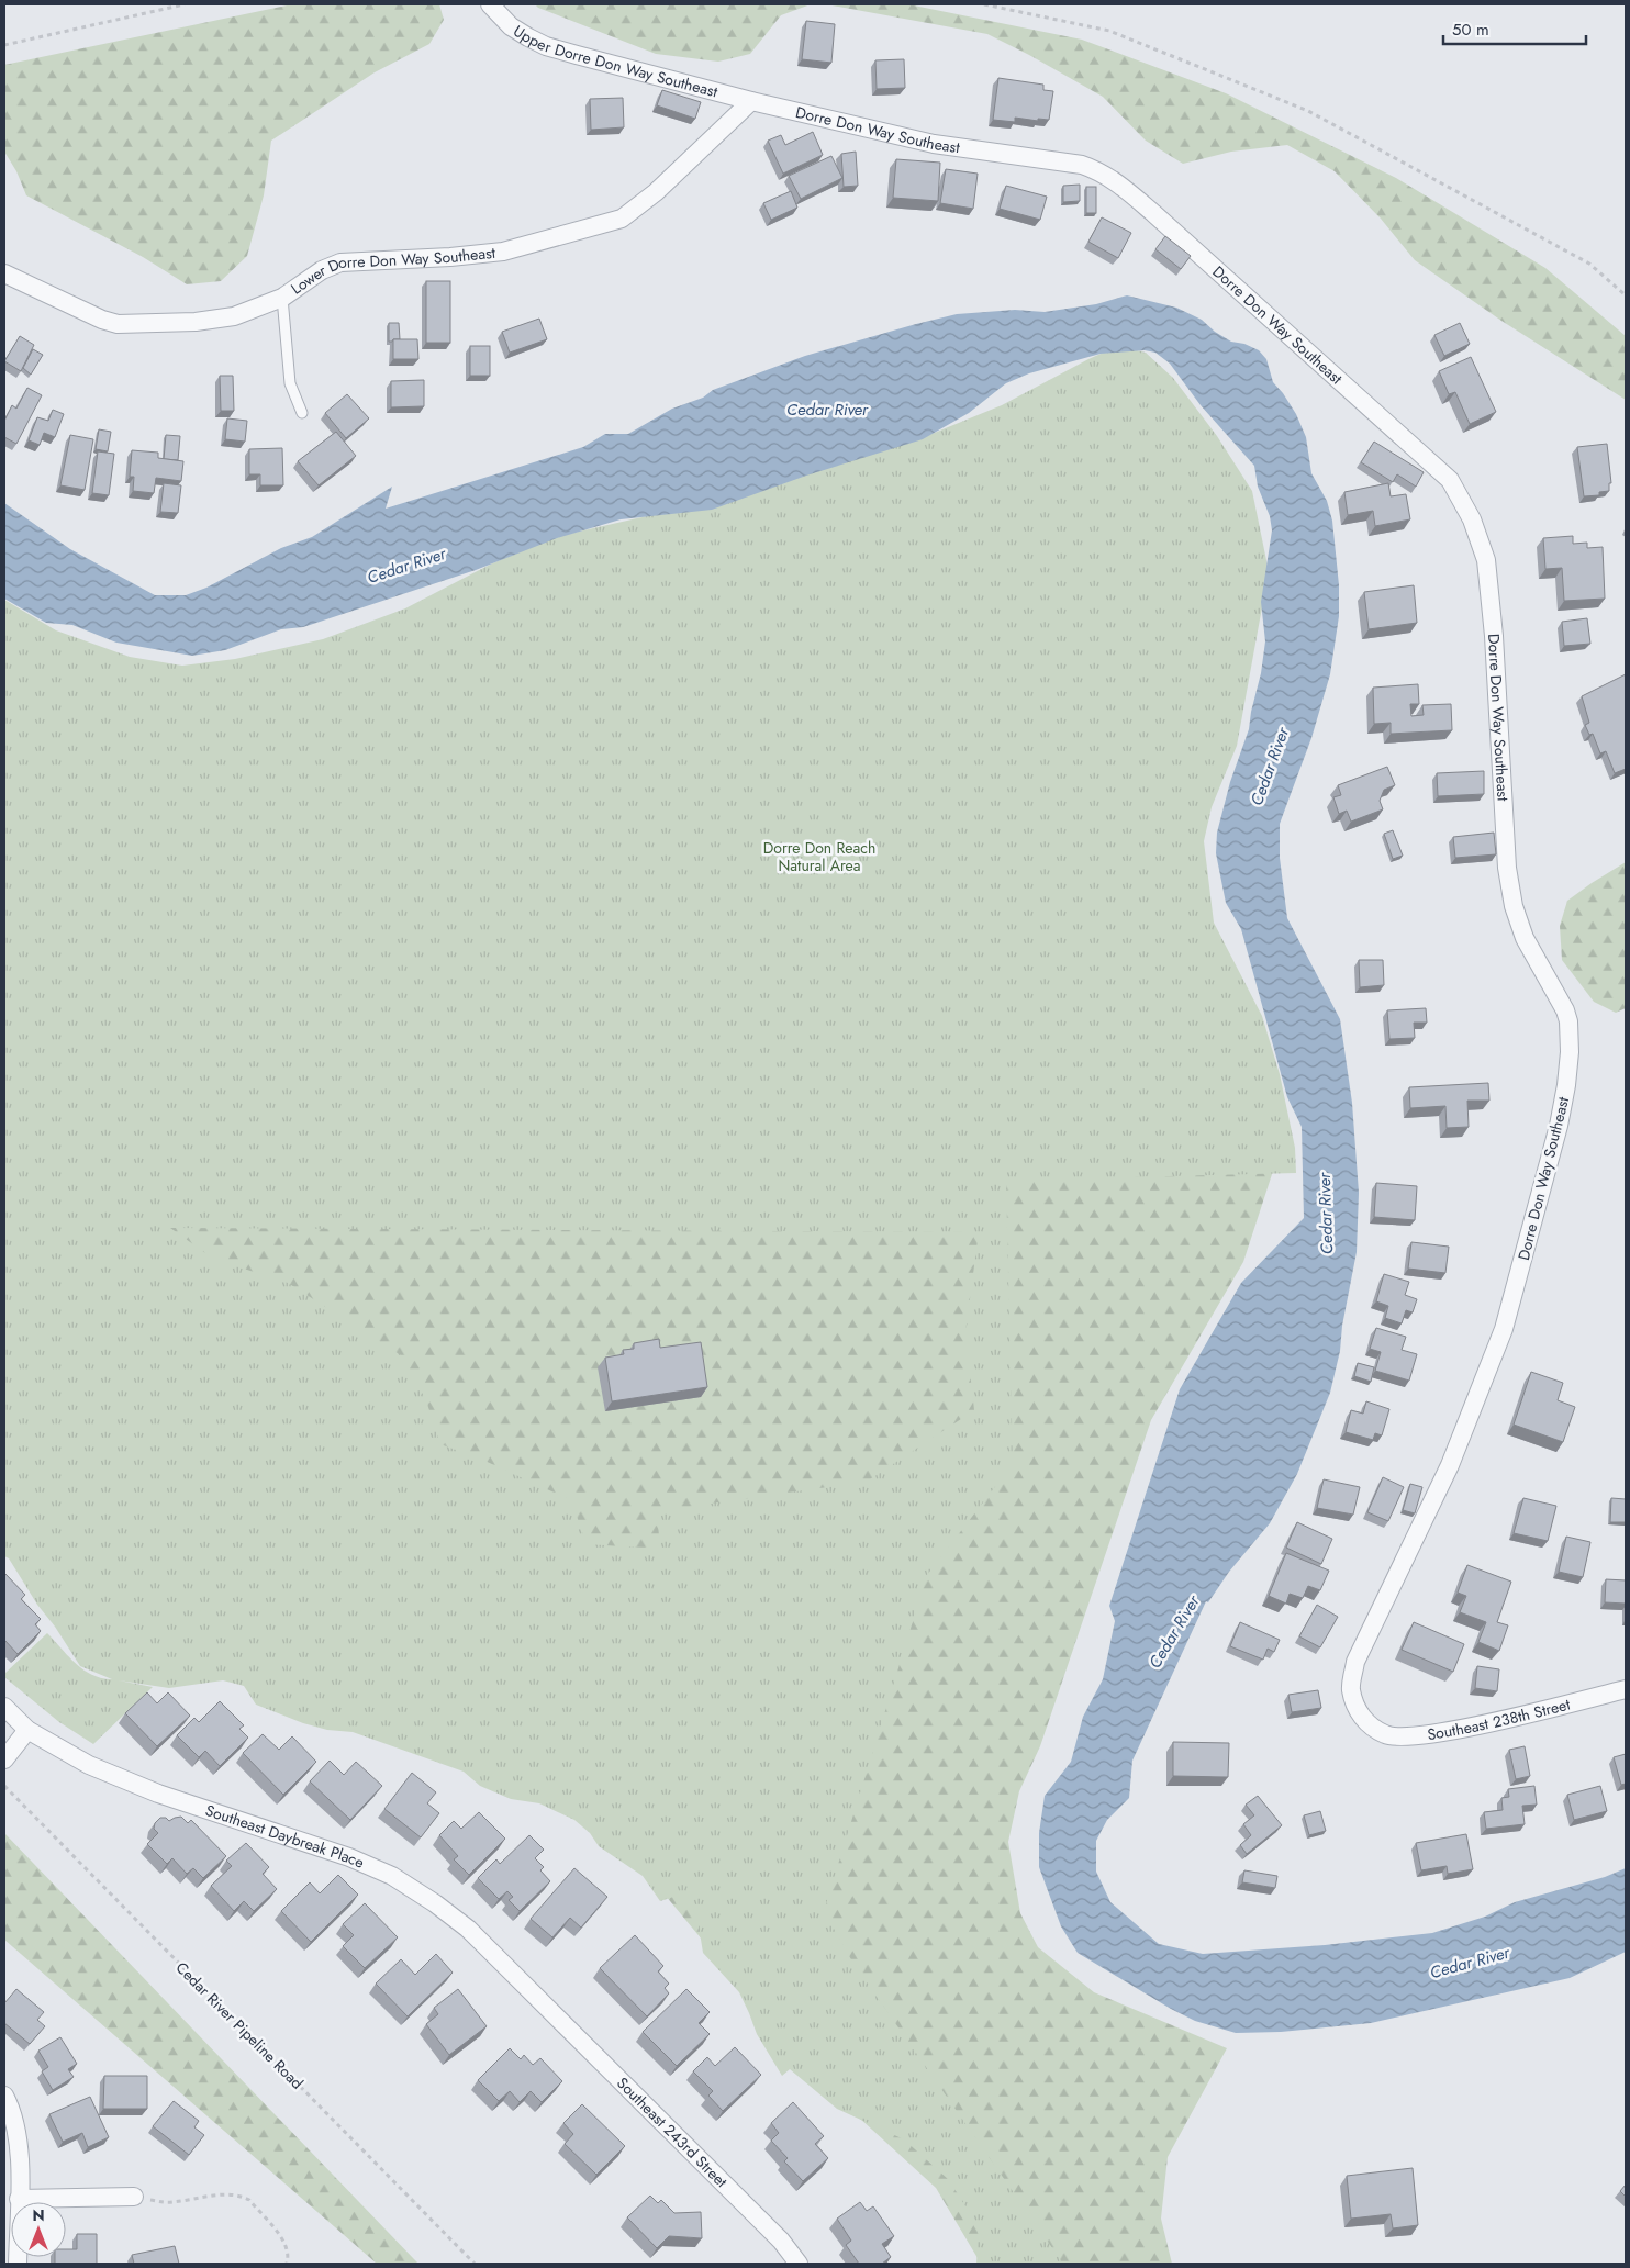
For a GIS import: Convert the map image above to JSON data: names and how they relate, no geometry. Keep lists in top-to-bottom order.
{
  "streets": {
    "street": [
      "Upper Dorre Don Way Southeast",
      "Dorre Don Way Southeast",
      "Lower Dorre Don Way Southeast",
      "Southeast 238th Street",
      "Southeast Daybreak Place",
      "Southeast 243rd Street"
    ],
    "path": ["Cedar River Pipeline Road"]
  },
  "crossings": [
    ["Upper Dorre Don Way Southeast", "Dorre Don Way Southeast"],
    ["Upper Dorre Don Way Southeast", "Lower Dorre Don Way Southeast"],
    ["Dorre Don Way Southeast", "Lower Dorre Don Way Southeast"],
    ["Dorre Don Way Southeast", "Southeast 238th Street"],
    ["Southeast Daybreak Place", "Southeast 243rd Street"]
  ],
  "water": ["Cedar River"],
  "parks": ["Dorre Don Reach Natural Area"],
  "scale_bar": "50 m",
  "north": "top"
}
